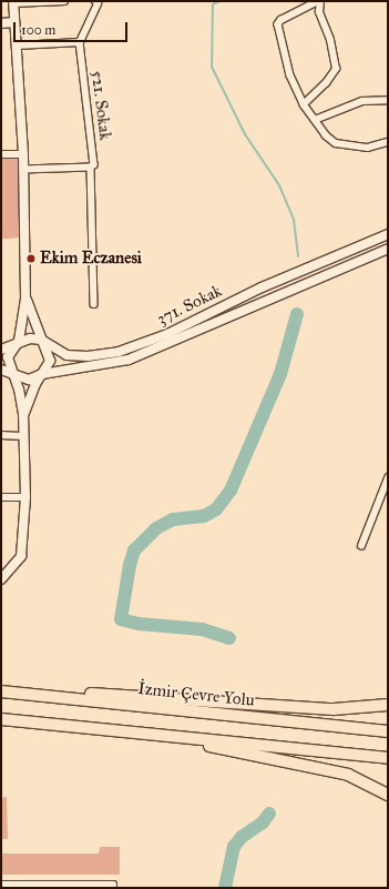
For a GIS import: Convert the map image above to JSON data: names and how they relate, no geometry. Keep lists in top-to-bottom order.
{
  "streets": {
    "highway": ["İzmir Çevre Yolu"],
    "main road": ["371. Sokak"],
    "street": ["521. Sokak"]
  },
  "places": ["Ekim Eczanesi"],
  "scale_bar": "100 m"
}
